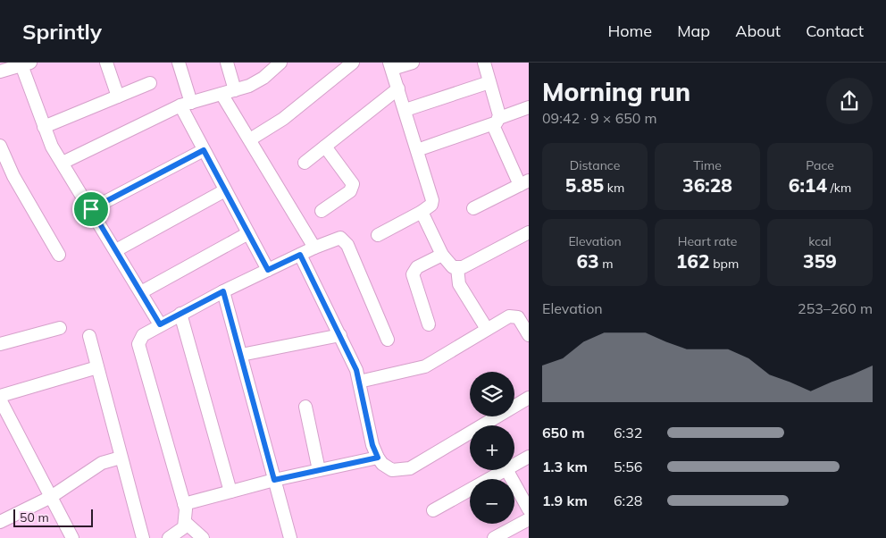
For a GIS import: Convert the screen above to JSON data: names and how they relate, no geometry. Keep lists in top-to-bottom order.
{
  "scale_bar": "50 m",
  "page": {
    "header": "Sprintly",
    "nav": [
      "Home",
      "Map",
      "About",
      "Contact"
    ],
    "heading": ["Morning run", "09:42 · 9 × 650 m"],
    "stats": [
      ["Distance", "5.85 km"],
      ["Time", "36:28"],
      ["Pace", "6:14 /km"],
      ["Elevation", "63 m"],
      ["Heart rate", "162 bpm"],
      ["kcal", "359"]
    ],
    "chart": ["Elevation", "253–260 m"],
    "map_buttons": ["+", "−"],
    "list": [
      {
        "name": "650 m",
        "note": "6:32"
      },
      {
        "name": "1.3 km",
        "note": "5:56"
      },
      {
        "name": "1.9 km",
        "note": "6:28"
      }
    ],
    "scale": "50 m"
  }
}
